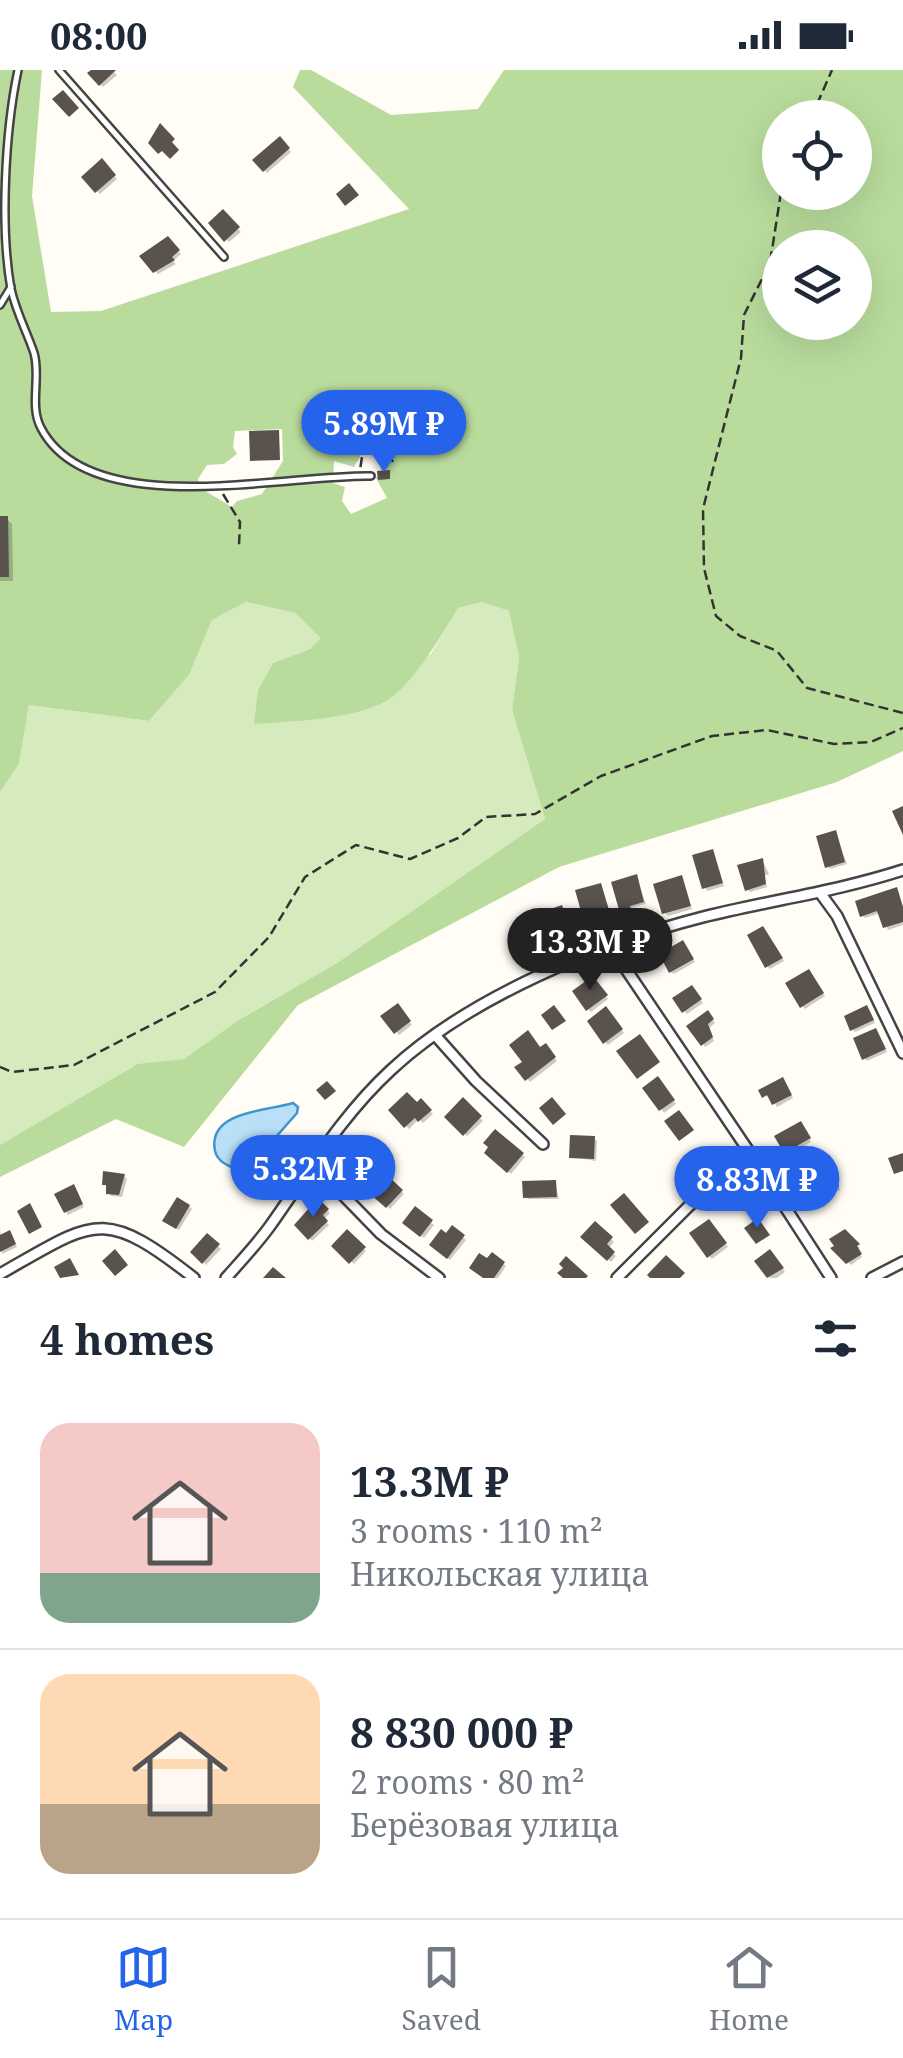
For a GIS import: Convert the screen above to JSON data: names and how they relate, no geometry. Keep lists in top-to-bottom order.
{
  "page": {
    "status": "08:00",
    "price": [
      "5.89M ₽",
      "13.3M ₽",
      "5.32M ₽",
      "8.83M ₽"
    ],
    "heading": "4 homes",
    "list": [
      {
        "name": "13.3M ₽",
        "note": "3 rooms · 110 m² · Никольская улица"
      },
      {
        "name": "8 830 000 ₽",
        "note": "2 rooms · 80 m² · Берёзовая улица"
      }
    ],
    "tabs": ["Map", "Saved", "Home"]
  }
}
